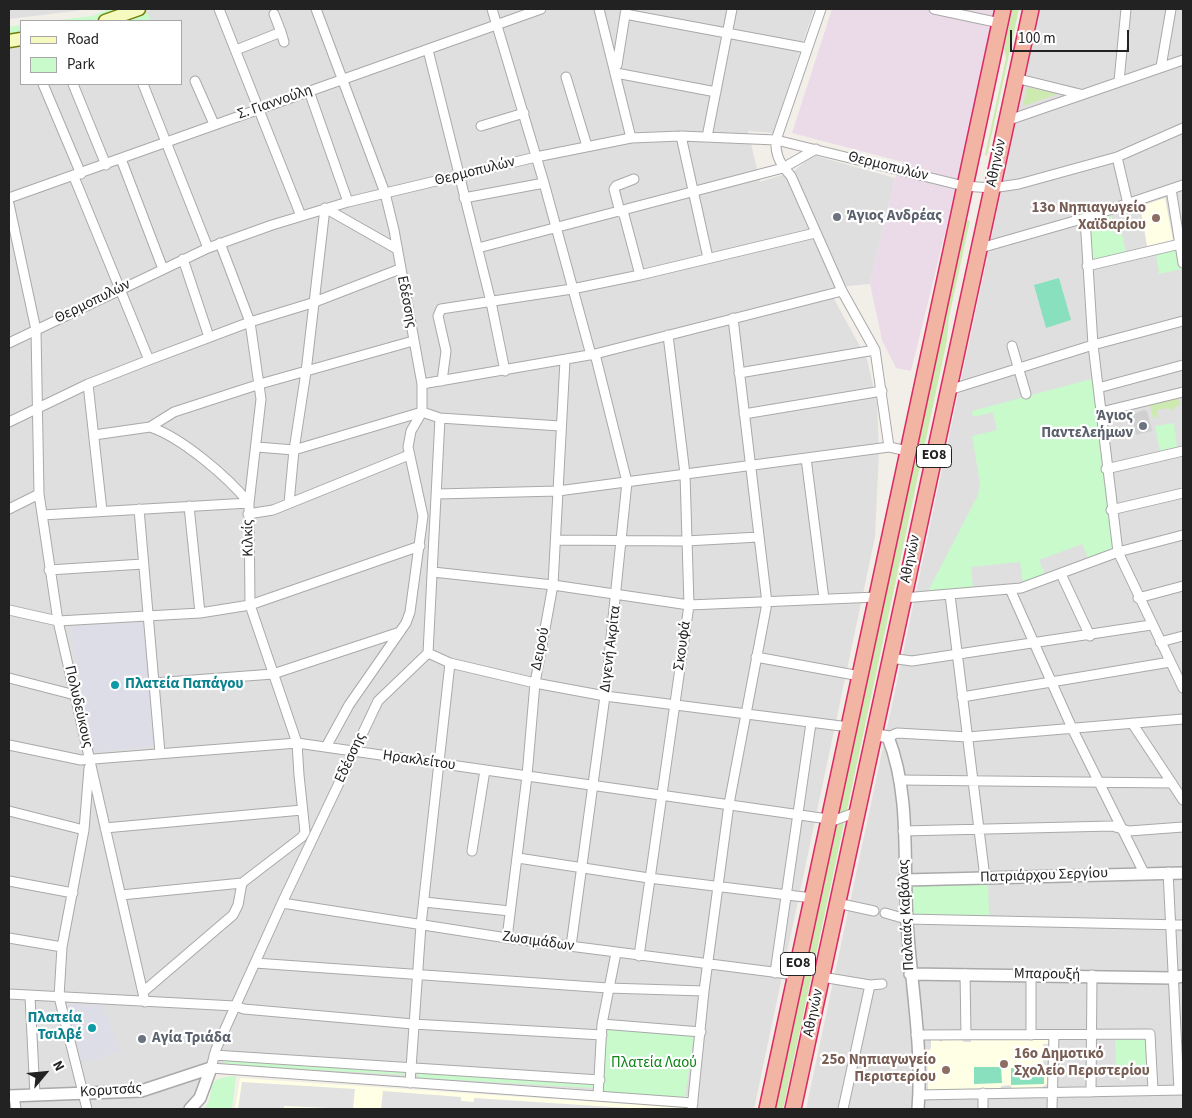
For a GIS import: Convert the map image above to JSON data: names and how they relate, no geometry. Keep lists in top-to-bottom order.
{
  "streets": {
    "highway": ["Αθηνών", "ΕΟ8"],
    "street": [
      "Σ. Γιαννούλη",
      "Θερμοπυλών",
      "Εδέσσης",
      "Κιλκίς",
      "Σκουφά",
      "Δειρού",
      "Διγενή Ακρίτα",
      "Πολυδεύκους",
      "Ηρακλείτου",
      "Πατριάρχου Σεργίου",
      "Παλαιάς Καβάλας",
      "Ζωσιμάδων",
      "Μπαρουξή",
      "Κορυτσάς"
    ]
  },
  "crossings": [
    ["Σ. Γιαννούλη", "Εδέσσης"],
    ["Σ. Γιαννούλη", "Διγενή Ακρίτα"],
    ["Αθηνών", "Θερμοπυλών"],
    ["Αθηνών", "Ηρακλείτου"],
    ["Αθηνών", "Παλαιάς Καβάλας"],
    ["Αθηνών", "Ζωσιμάδων"],
    ["Θερμοπυλών", "Εδέσσης"],
    ["Θερμοπυλών", "Κιλκίς"],
    ["Θερμοπυλών", "Διγενή Ακρίτα"],
    ["Θερμοπυλών", "Πολυδεύκους"],
    ["Εδέσσης", "Ηρακλείτου"],
    ["Εδέσσης", "Ζωσιμάδων"],
    ["Εδέσσης", "Κορυτσάς"],
    ["Κιλκίς", "Ηρακλείτου"],
    ["Σκουφά", "Ηρακλείτου"],
    ["Σκουφά", "Ζωσιμάδων"],
    ["Δειρού", "Ηρακλείτου"],
    ["Δειρού", "Ζωσιμάδων"],
    ["Διγενή Ακρίτα", "Ηρακλείτου"],
    ["Διγενή Ακρίτα", "Ζωσιμάδων"],
    ["Πολυδεύκους", "Ηρακλείτου"],
    ["Πατριάρχου Σεργίου", "Παλαιάς Καβάλας"],
    ["Παλαιάς Καβάλας", "Μπαρουξή"]
  ],
  "parks": ["Πλατεία Λαού"],
  "places": [
    "Άγιος Ανδρέας",
    "13ο Νηπιαγωγείο Χαϊδαρίου",
    "Άγιος Παντελεήμων",
    "Πλατεία Παπάγου",
    "Πλατεία Τσιλβέ",
    "Αγία Τριάδα",
    "16ο Δημοτικό Σχολείο Περιστερίου",
    "25ο Νηπιαγωγείο Περιστερίου"
  ],
  "legend": ["Road", "Park"],
  "scale_bar": "100 m",
  "north": "top right"
}
